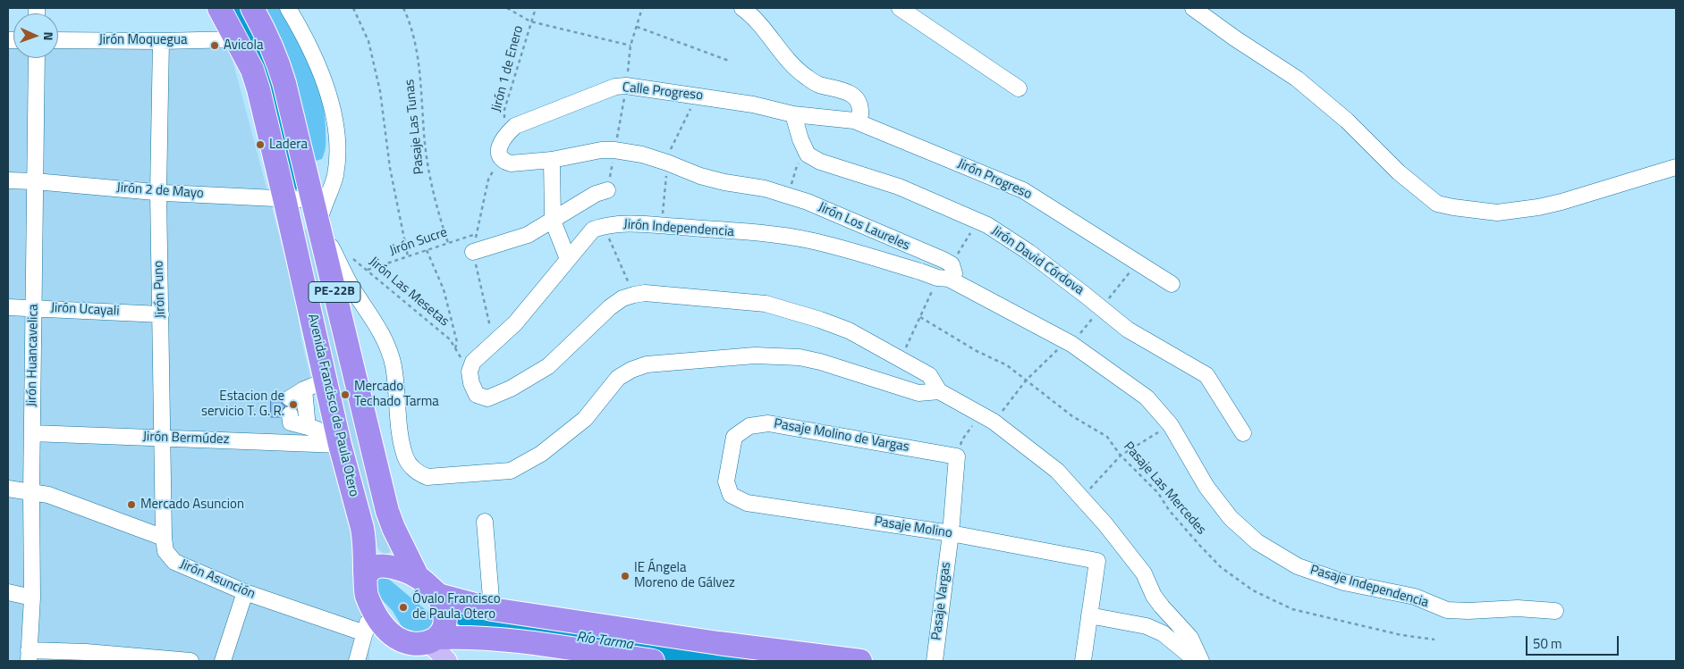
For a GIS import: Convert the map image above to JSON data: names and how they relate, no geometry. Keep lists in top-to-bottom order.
{
  "streets": {
    "highway": ["PE-22B", "Avenida Francisco de Paula Otero"],
    "street": [
      "Jirón Moquegua",
      "Calle Progreso",
      "Jirón Progreso",
      "Jirón 2 de Mayo",
      "Jirón Los Laureles",
      "Jirón Independencia",
      "Jirón David Córdova",
      "Jirón Puno",
      "Jirón Ucayali",
      "Jirón Huancavelica",
      "Pasaje Molino de Vargas",
      "Jirón Bermúdez",
      "Pasaje Molino",
      "Jirón Asunción",
      "Pasaje Independencia",
      "Pasaje Vargas"
    ],
    "path": [
      "Jirón 1 de Enero",
      "Pasaje Las Tunas",
      "Jirón Sucre",
      "Jirón Las Mesetas",
      "Pasaje Las Mercedes"
    ]
  },
  "crossings": [
    ["Jirón Moquegua", "Jirón Puno"],
    ["Jirón Moquegua", "Avenida Francisco de Paula Otero"],
    ["Jirón 1 de Enero", "Calle Progreso"],
    ["Calle Progreso", "Jirón Progreso"],
    ["Pasaje Las Tunas", "Jirón Sucre"],
    ["Jirón 2 de Mayo", "Jirón Puno"],
    ["Jirón 2 de Mayo", "Jirón Huancavelica"],
    ["Jirón 2 de Mayo", "Avenida Francisco de Paula Otero"],
    ["Jirón Los Laureles", "Jirón Independencia"],
    ["Jirón Los Laureles", "Pasaje Independencia"],
    ["Jirón Independencia", "Jirón Las Mesetas"],
    ["Jirón Sucre", "Jirón Las Mesetas"],
    ["Jirón Puno", "Jirón Ucayali"],
    ["Jirón Puno", "Jirón Bermúdez"],
    ["Jirón Puno", "Jirón Asunción"],
    ["PE-22B", "Avenida Francisco de Paula Otero"],
    ["PE-22B", "Jirón Asunción"],
    ["Jirón Ucayali", "Jirón Huancavelica"],
    ["Jirón Huancavelica", "Jirón Bermúdez"],
    ["Avenida Francisco de Paula Otero", "Jirón Bermúdez"],
    ["Avenida Francisco de Paula Otero", "Jirón Asunción"],
    ["Pasaje Molino de Vargas", "Pasaje Molino"],
    ["Pasaje Molino de Vargas", "Pasaje Vargas"],
    ["Pasaje Molino", "Pasaje Vargas"]
  ],
  "water": ["Río Tarma"],
  "places": [
    "Avicola",
    "Ladera",
    "Mercado Techado Tarma",
    "Estacion de servicio T. G. R.",
    "Mercado Asuncion",
    "IE Ángela Moreno de Gálvez",
    "Óvalo Francisco de Paula Otero"
  ],
  "scale_bar": "50 m",
  "north": "right"
}
